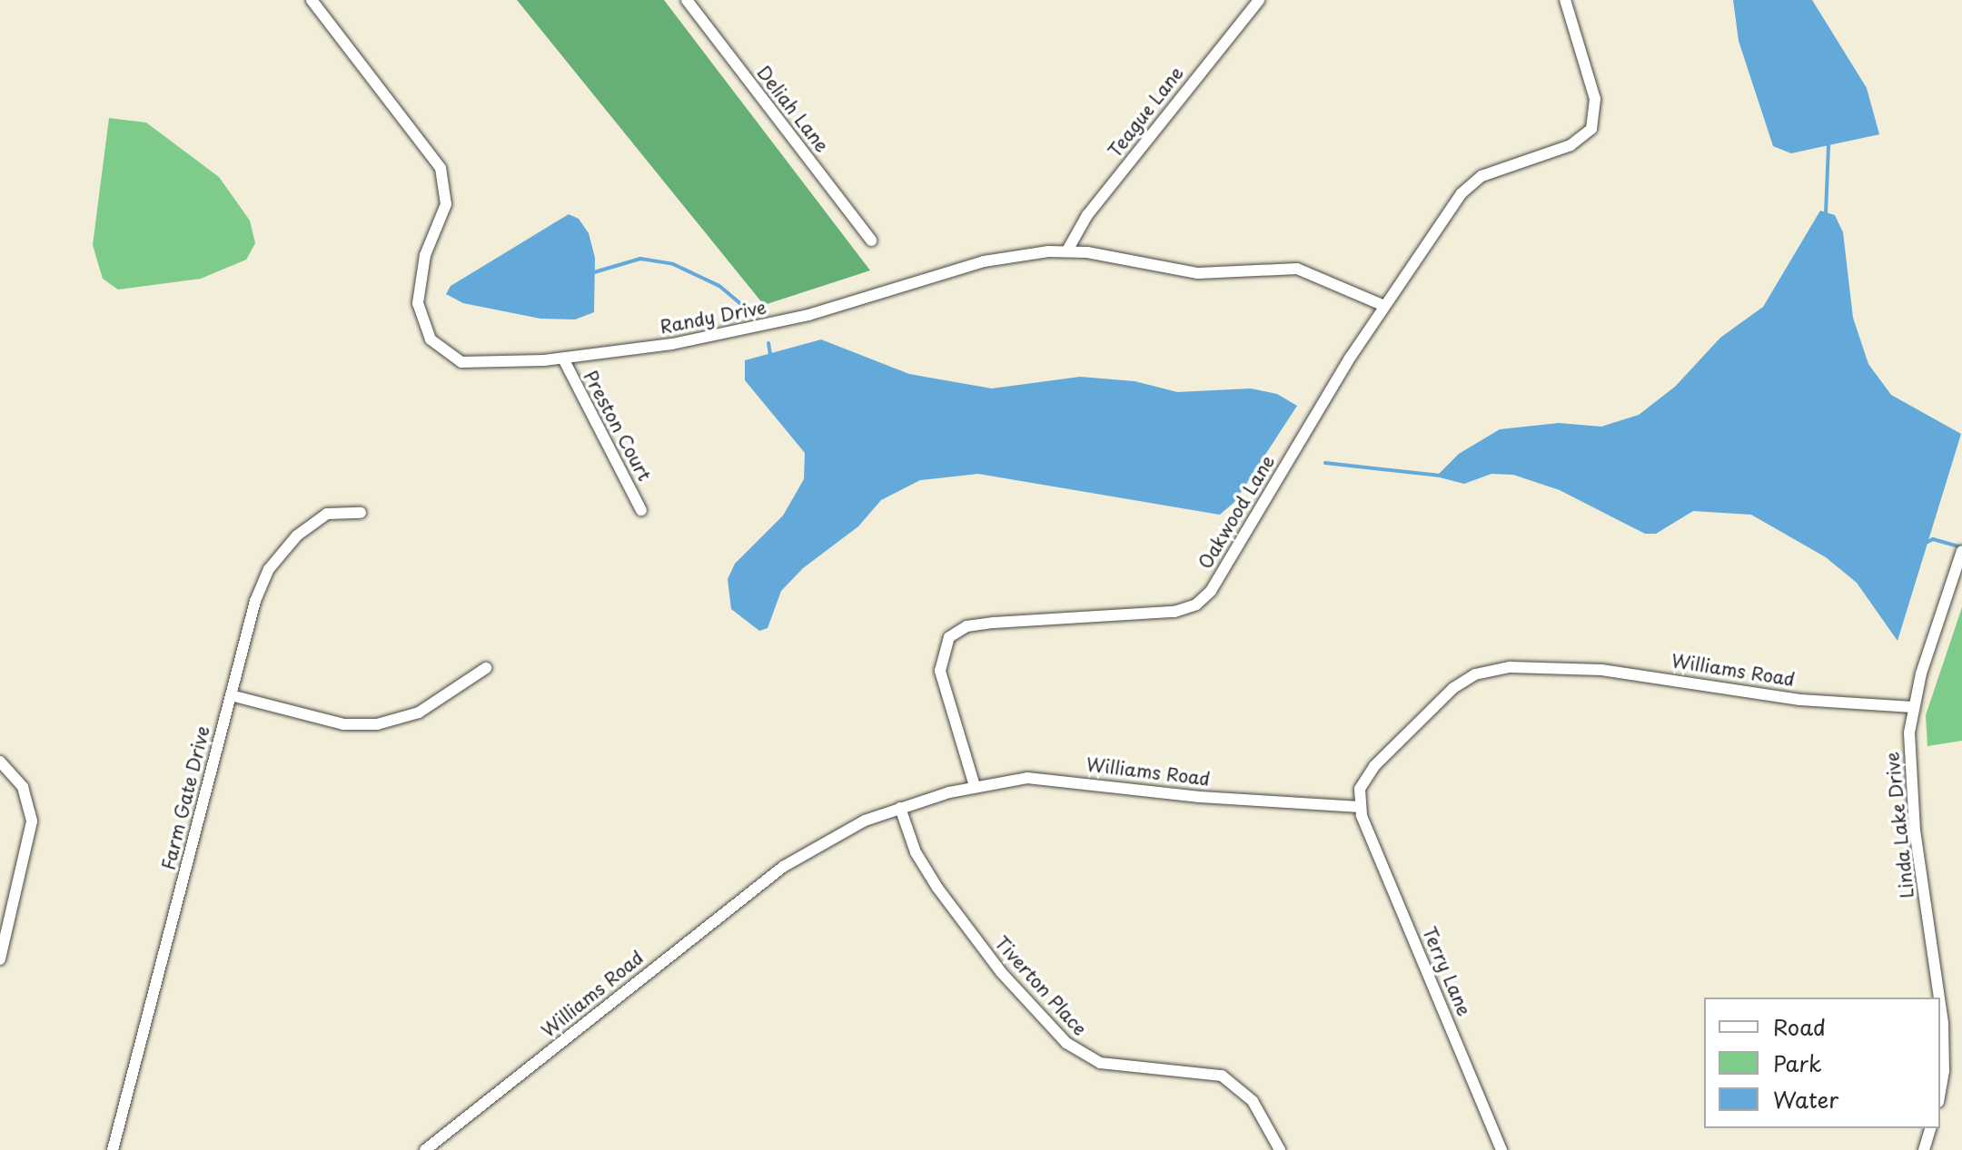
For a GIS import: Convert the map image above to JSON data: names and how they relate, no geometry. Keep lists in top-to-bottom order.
{
  "streets": {
    "street": [
      "Deliah Lane",
      "Teague Lane",
      "Randy Drive",
      "Preston Court",
      "Oakwood Lane",
      "Williams Road",
      "Farm Gate Drive",
      "Linda Lake Drive",
      "Terry Lane",
      "Tiverton Place"
    ]
  },
  "crossings": [
    ["Teague Lane", "Randy Drive"],
    ["Randy Drive", "Preston Court"],
    ["Randy Drive", "Oakwood Lane"],
    ["Oakwood Lane", "Williams Road"],
    ["Williams Road", "Linda Lake Drive"],
    ["Williams Road", "Terry Lane"],
    ["Williams Road", "Tiverton Place"]
  ],
  "legend": ["Road", "Park", "Water"]
}
